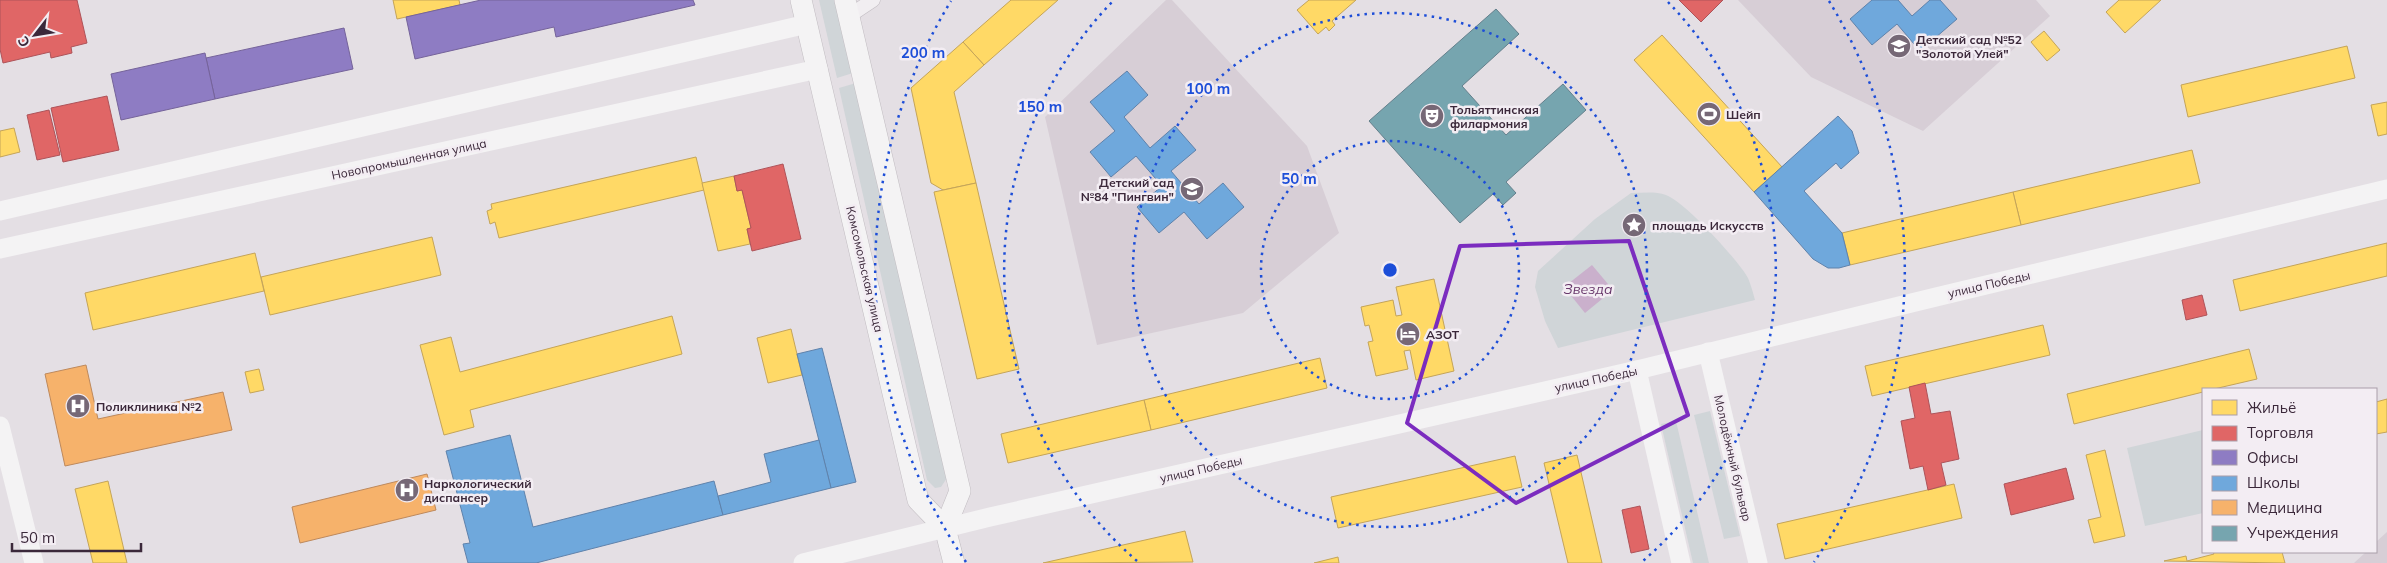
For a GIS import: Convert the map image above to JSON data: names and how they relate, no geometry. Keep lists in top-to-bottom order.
{
  "streets": {
    "main road": [
      "Новопромышленная улица",
      "Комсомольская улица",
      "улица Победы",
      "Молодёжный бульвар"
    ]
  },
  "crossings": [
    ["Новопромышленная улица", "Комсомольская улица"],
    ["Комсомольская улица", "улица Победы"],
    ["улица Победы", "Молодёжный бульвар"]
  ],
  "water": ["Звезда"],
  "places": {
    "school or university": ["Детский сад №52 \"Золотой Улей\"", "Детский сад №84 \"Пингвин\""],
    "sports": ["Шейп"],
    "theatre": ["Тольяттинская филармония"],
    "place": ["площадь Искусств"],
    "hotel": ["АЗОТ"],
    "hospital": ["Поликлиника №2", "Наркологический диспансер"]
  },
  "legend": [
    "Жильё",
    "Торговля",
    "Офисы",
    "Школы",
    "Медицина",
    "Учреждения"
  ],
  "scale_bar": "50 m",
  "north": "bottom left",
  "rings": [
    "200 m",
    "100 m",
    "150 m",
    "50 m"
  ]
}
